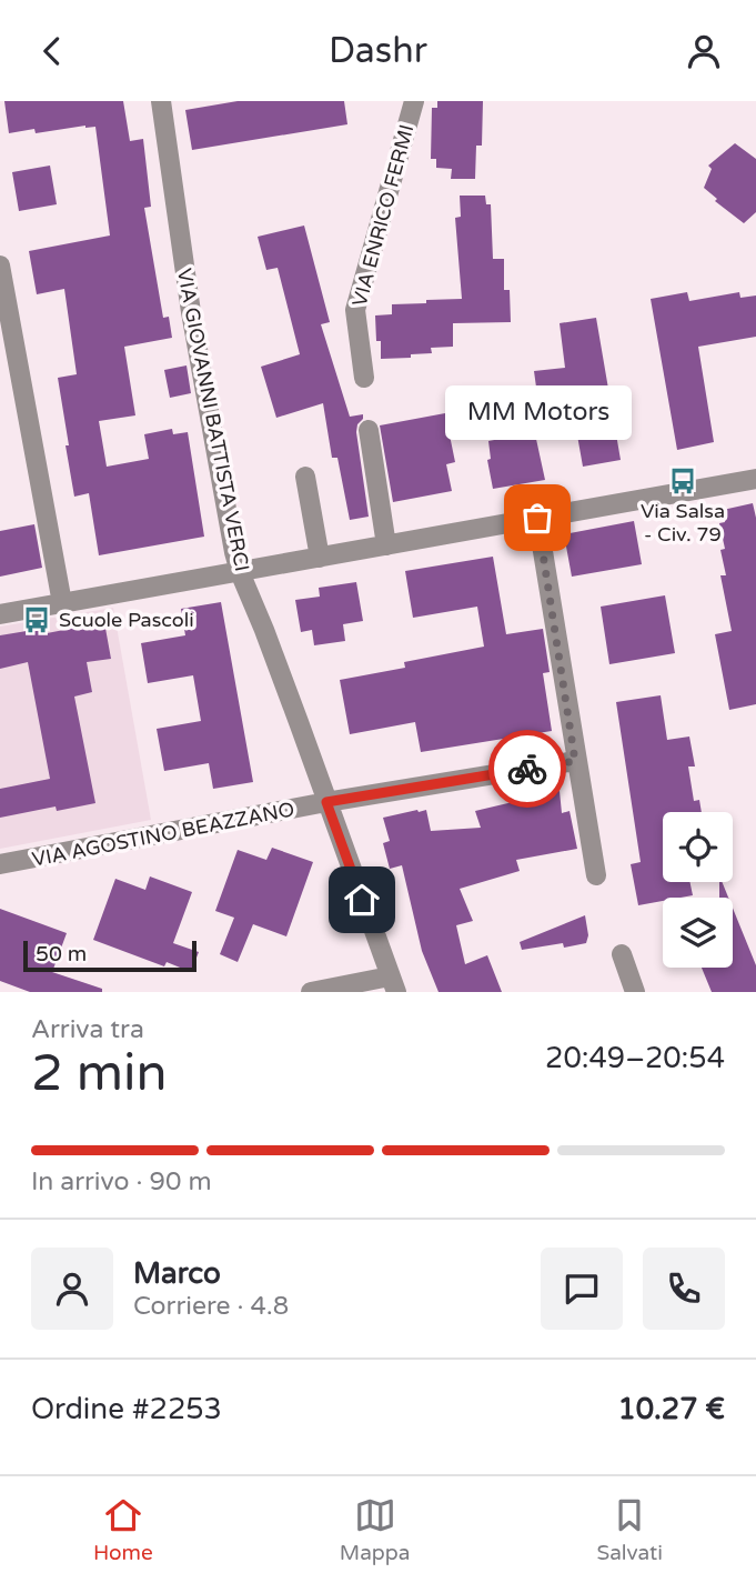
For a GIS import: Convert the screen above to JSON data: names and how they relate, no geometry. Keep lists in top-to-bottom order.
{
  "streets": {
    "street": ["VIA ENRICO FERMI", "VIA GIOVANNI BATTISTA VERCI", "VIA AGOSTINO BEAZZANO"]
  },
  "crossings": [
    ["VIA GIOVANNI BATTISTA VERCI", "VIA AGOSTINO BEAZZANO"]
  ],
  "places": {
    "bus stop": ["Via Salsa - Civ. 79", "Scuole Pascoli"],
    "other": ["MM Motors"]
  },
  "scale_bar": "50 m",
  "page": {
    "header": "Dashr",
    "bubble": "MM Motors",
    "scale": "50 m",
    "heading": ["2 min", "Arriva tra", "20:49–20:54"],
    "panel": [
      "Marco",
      "Corriere · 4.8",
      "Ordine #2253",
      "10.27 €"
    ],
    "bar": "In arrivo · 90 m",
    "tabs": ["Home", "Mappa", "Salvati"]
  }
}
